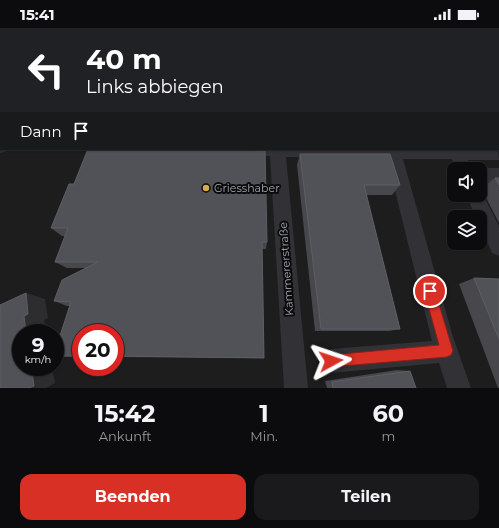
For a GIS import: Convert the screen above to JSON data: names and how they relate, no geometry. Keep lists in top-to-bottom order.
{
  "streets": {
    "street": ["Kammererstraße"]
  },
  "places": ["Griesshaber"],
  "page": {
    "status": "15:41",
    "turn": ["40 m", "Links abbiegen"],
    "then": "Dann",
    "speed": "9 km/h",
    "limit": "20",
    "eta": [
      "15:42",
      "Ankunft",
      "1",
      "Min.",
      "60",
      "m"
    ],
    "buttons": ["Beenden", "Teilen"]
  }
}
